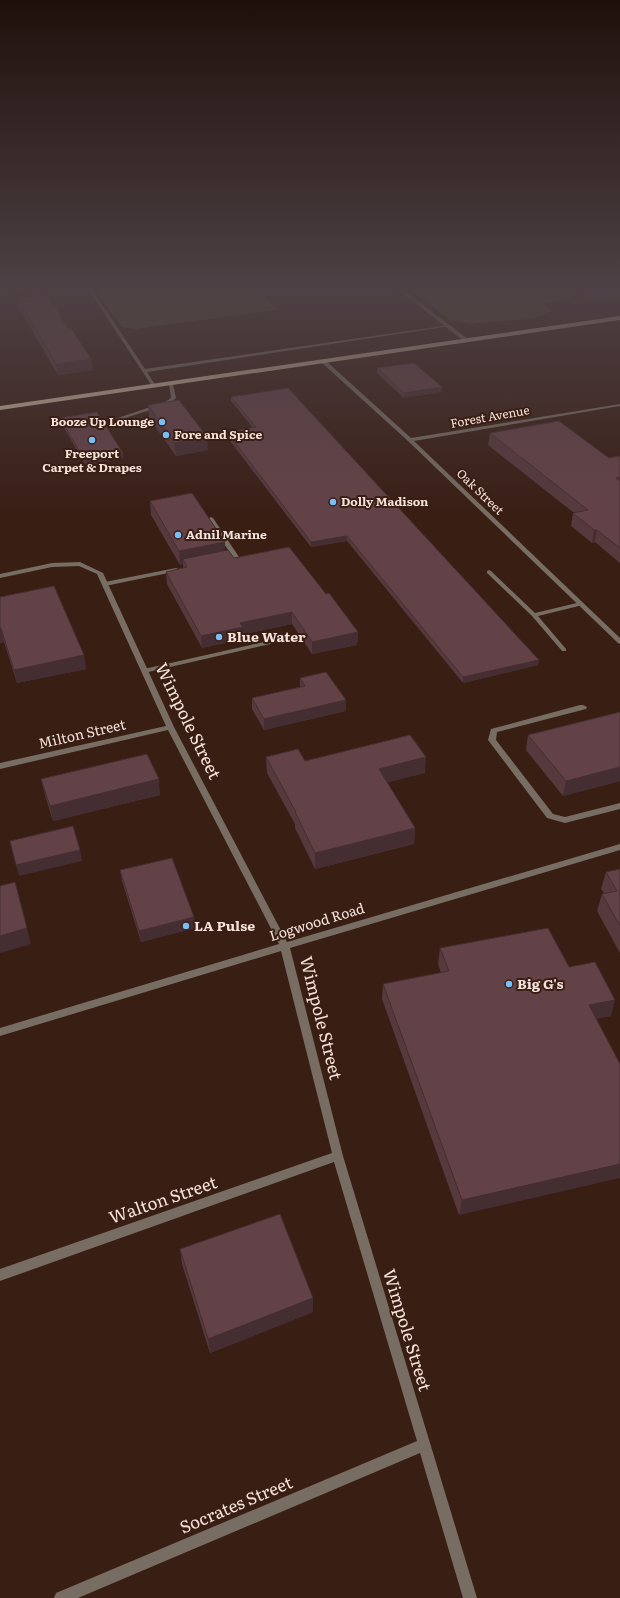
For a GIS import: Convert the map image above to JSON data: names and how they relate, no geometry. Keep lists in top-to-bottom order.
{
  "streets": {
    "street": [
      "Forest Avenue",
      "Oak Street",
      "Wimpole Street",
      "Milton Street",
      "Logwood Road",
      "Walton Street",
      "Socrates Street"
    ]
  },
  "crossings": [
    ["Forest Avenue", "Oak Street"],
    ["Wimpole Street", "Milton Street"],
    ["Wimpole Street", "Logwood Road"],
    ["Wimpole Street", "Walton Street"],
    ["Wimpole Street", "Socrates Street"]
  ],
  "places": [
    "Booze Up Lounge",
    "Fore and Spice",
    "Freeport Carpet & Drapes",
    "Dolly Madison",
    "Adnil Marine",
    "Blue Water",
    "LA Pulse",
    "Big G's"
  ]
}
